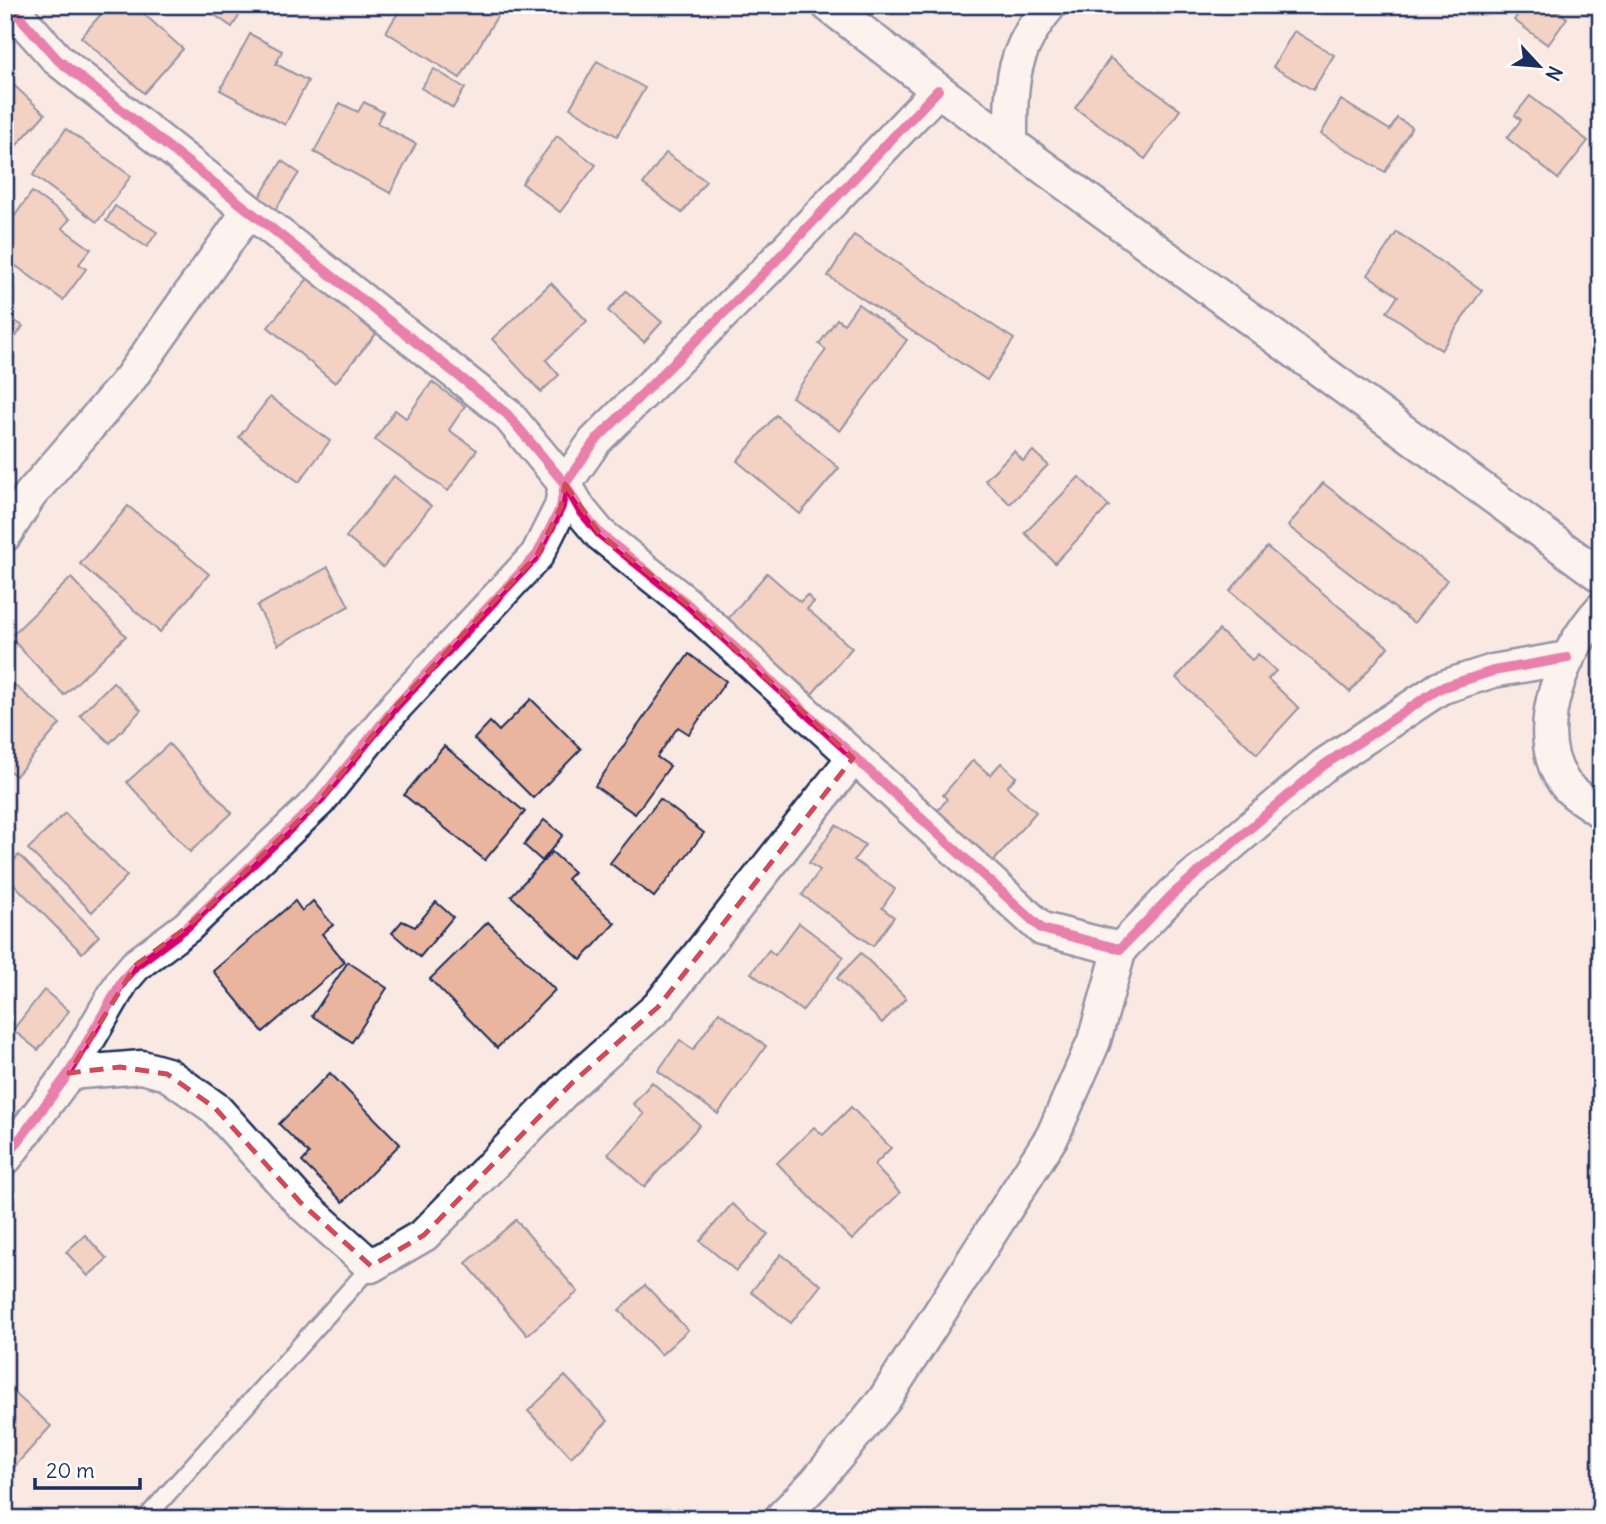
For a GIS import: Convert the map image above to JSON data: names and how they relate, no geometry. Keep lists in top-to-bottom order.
{
  "scale_bar": "20 m",
  "north": "bottom right"
}
